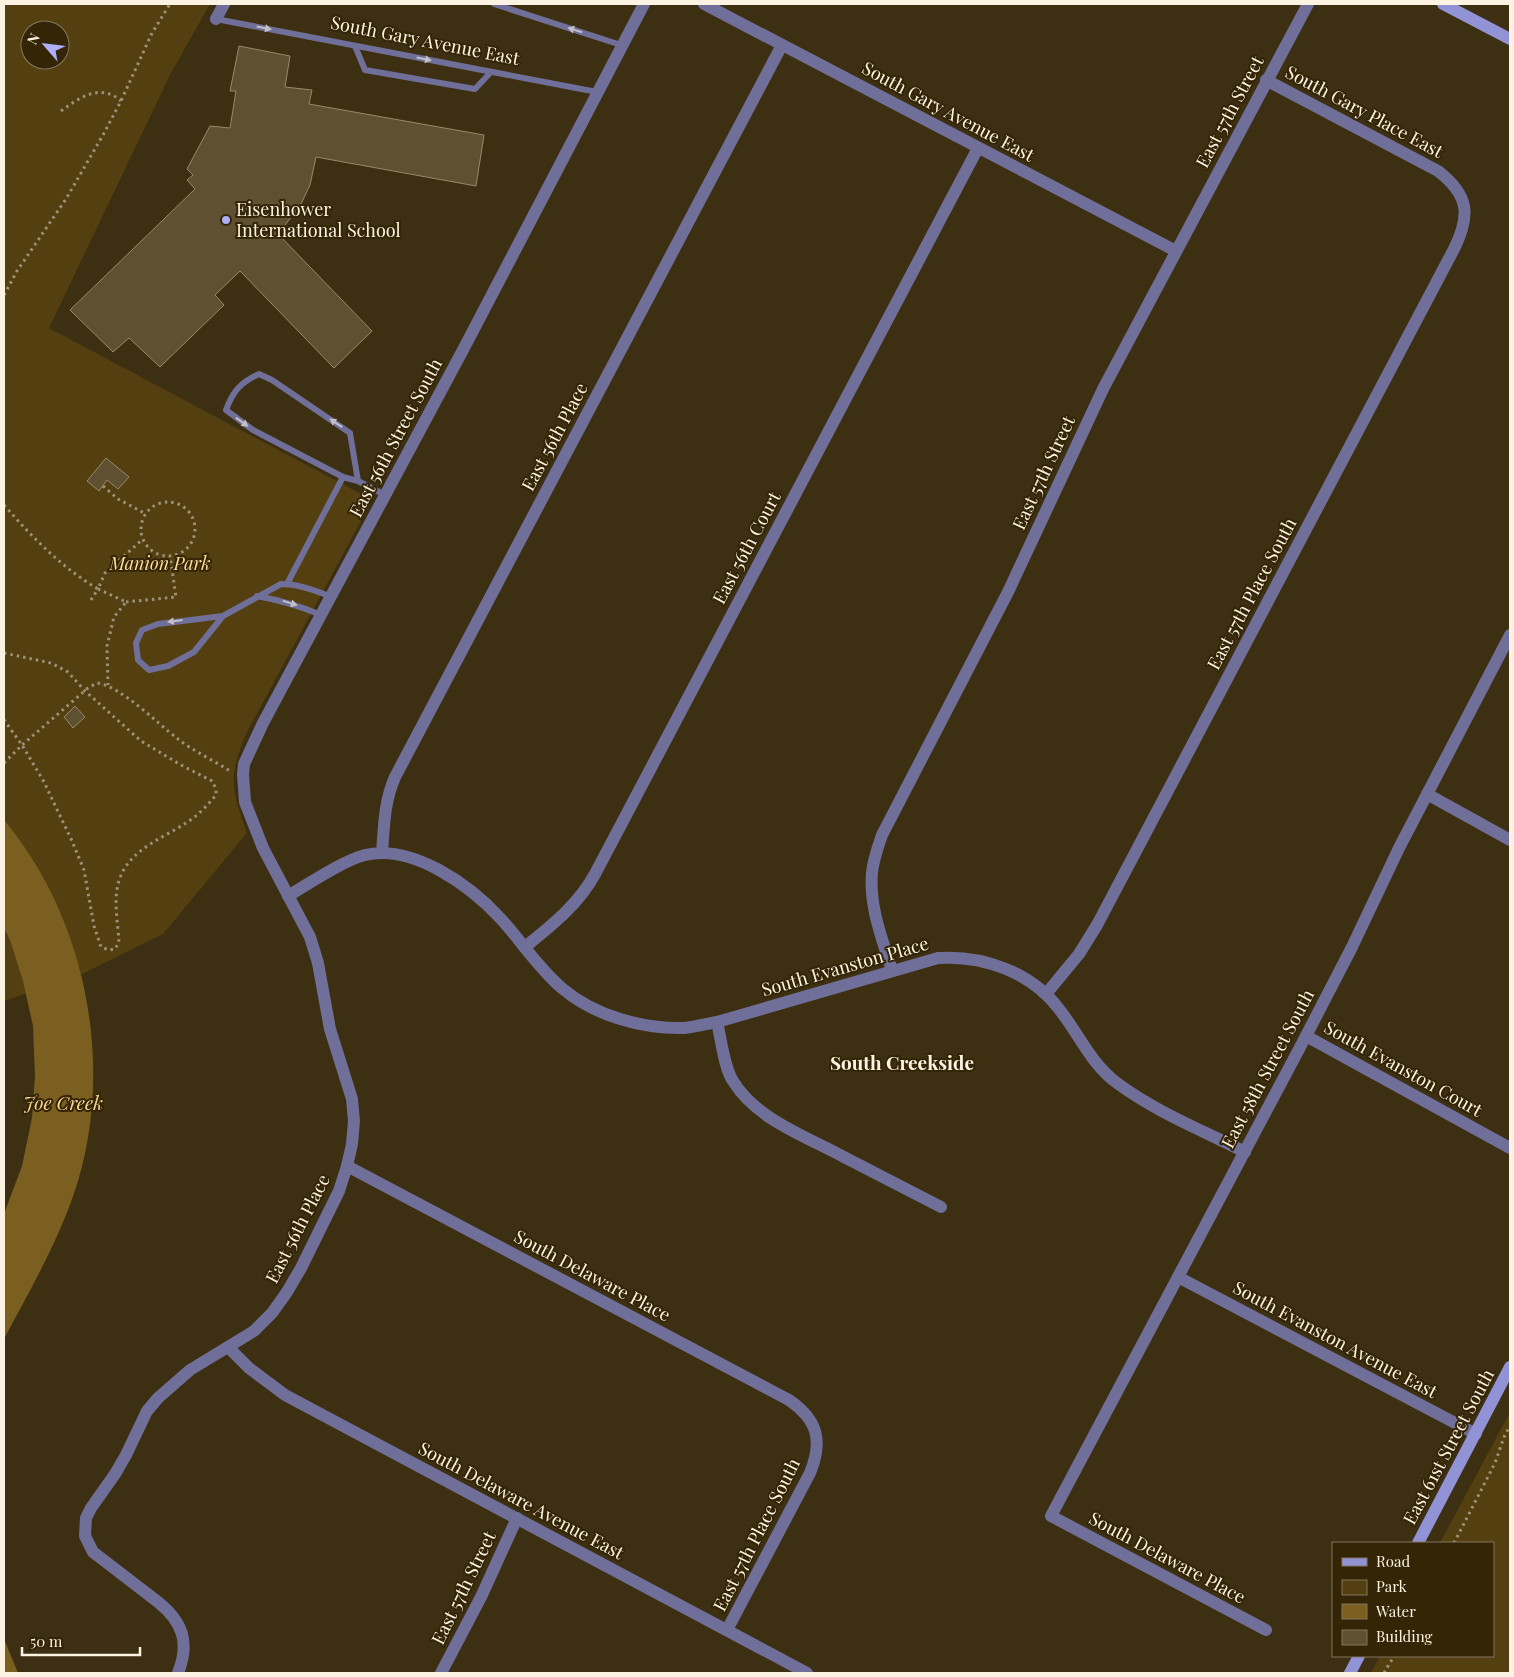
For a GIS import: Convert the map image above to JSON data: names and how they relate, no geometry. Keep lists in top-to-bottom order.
{
  "streets": {
    "street": [
      "South Gary Avenue East",
      "East 57th Street",
      "South Gary Place East",
      "East 56th Place",
      "East 56th Street South",
      "East 56th Court",
      "East 57th Place South",
      "South Evanston Place",
      "East 58th Street South",
      "South Evanston Court",
      "South Delaware Place",
      "South Evanston Avenue East",
      "East 61st Street South",
      "South Delaware Avenue East"
    ]
  },
  "crossings": [
    ["South Gary Avenue East", "East 57th Street"],
    ["South Gary Avenue East", "East 56th Place"],
    ["South Gary Avenue East", "East 56th Street South"],
    ["South Gary Avenue East", "East 56th Court"],
    ["East 57th Street", "South Gary Place East"],
    ["East 57th Street", "South Evanston Place"],
    ["East 57th Street", "South Delaware Avenue East"],
    ["South Gary Place East", "East 57th Place South"],
    ["East 56th Place", "East 56th Street South"],
    ["East 56th Place", "South Delaware Place"],
    ["East 56th Place", "South Delaware Avenue East"],
    ["East 57th Place South", "South Evanston Place"],
    ["East 57th Place South", "South Delaware Place"],
    ["East 57th Place South", "South Delaware Avenue East"],
    ["South Evanston Place", "East 58th Street South"],
    ["East 58th Street South", "South Evanston Court"],
    ["East 58th Street South", "South Delaware Place"],
    ["East 58th Street South", "South Evanston Avenue East"],
    ["South Evanston Avenue East", "East 61st Street South"]
  ],
  "districts": ["South Creekside"],
  "water": ["Joe Creek"],
  "parks": ["Manion Park"],
  "places": ["Eisenhower International School"],
  "legend": [
    "Road",
    "Park",
    "Water",
    "Building"
  ],
  "scale_bar": "50 m",
  "north": "top left"
}
